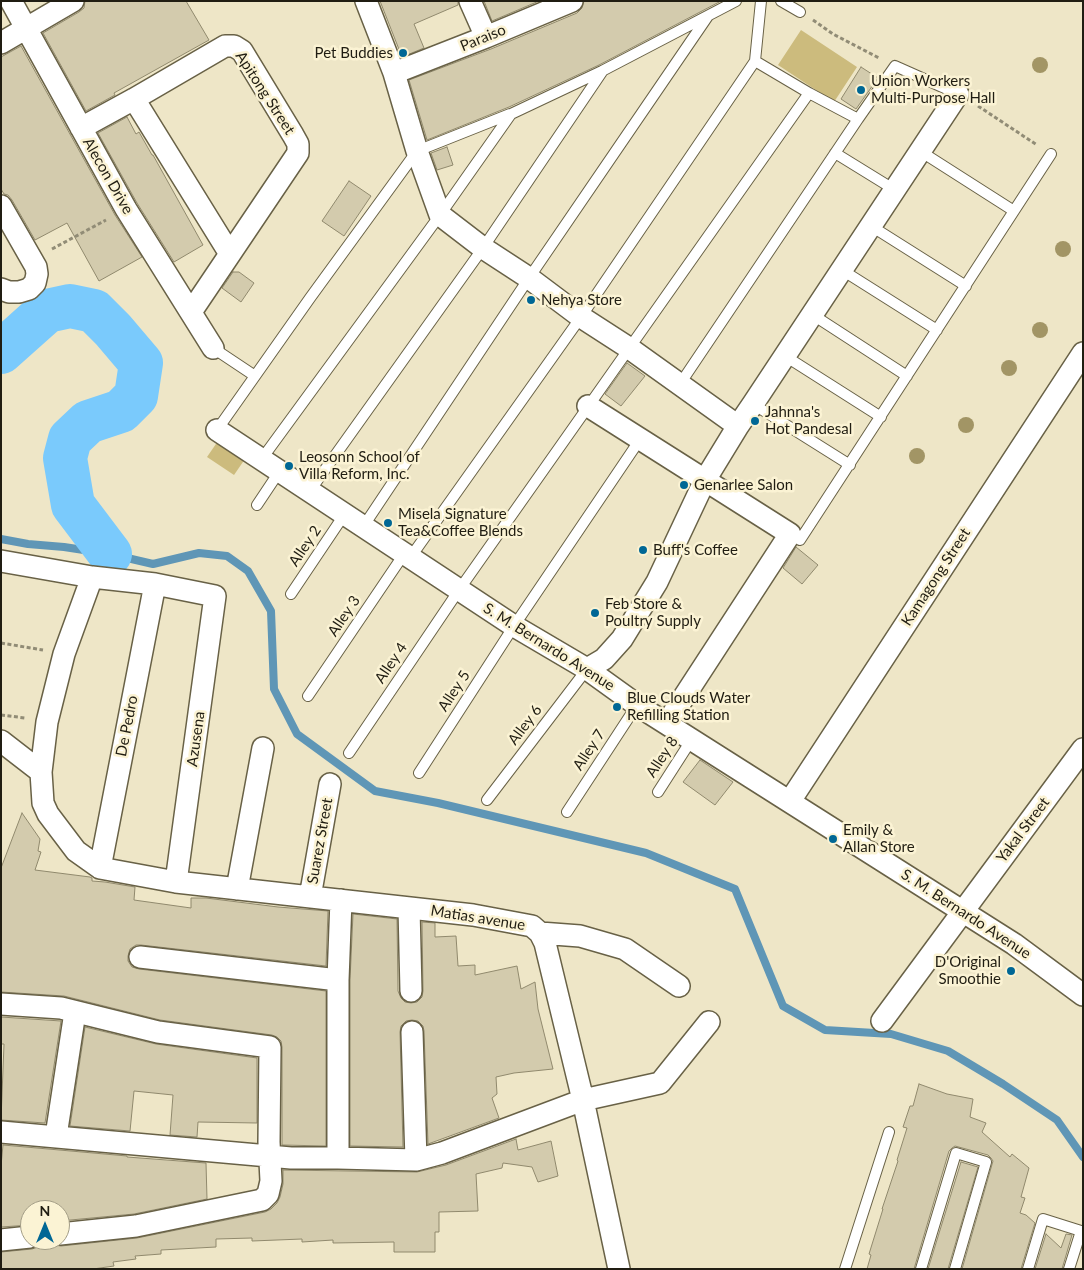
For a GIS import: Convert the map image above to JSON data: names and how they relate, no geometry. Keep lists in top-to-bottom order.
{
  "streets": {
    "street": [
      "Paraiso",
      "Apitong Street",
      "Alecon Drive",
      "Kamagong Street",
      "S. M. Bernardo Avenue",
      "De Pedro",
      "Azusena",
      "Yakal Street",
      "Suarez Street",
      "Matias avenue"
    ],
    "lane": [
      "Alley 2",
      "Alley 3",
      "Alley 4",
      "Alley 5",
      "Alley 6",
      "Alley 7",
      "Alley 8"
    ]
  },
  "crossings": [
    ["Apitong Street", "Alecon Drive"],
    ["Alley 2", "S. M. Bernardo Avenue"],
    ["Kamagong Street", "S. M. Bernardo Avenue"],
    ["Alley 3", "S. M. Bernardo Avenue"],
    ["S. M. Bernardo Avenue", "Alley 4"],
    ["S. M. Bernardo Avenue", "Alley 5"],
    ["S. M. Bernardo Avenue", "Alley 6"],
    ["S. M. Bernardo Avenue", "Alley 7"],
    ["S. M. Bernardo Avenue", "Alley 8"],
    ["S. M. Bernardo Avenue", "Yakal Street"],
    ["De Pedro", "Azusena"],
    ["De Pedro", "Matias avenue"],
    ["Azusena", "Matias avenue"],
    ["Suarez Street", "Matias avenue"]
  ],
  "places": [
    "Pet Buddies",
    "Union Workers Multi-Purpose Hall",
    "Nehya Store",
    "Jahnna's Hot Pandesal",
    "Leosonn School of Villa Reform, Inc.",
    "Genarlee Salon",
    "Misela Signature Tea&Coffee Blends",
    "Buff's Coffee",
    "Feb Store & Poultry Supply",
    "Blue Clouds Water Refilling Station",
    "Emily & Allan Store",
    "D'Original Smoothie"
  ],
  "north": "top"
}
